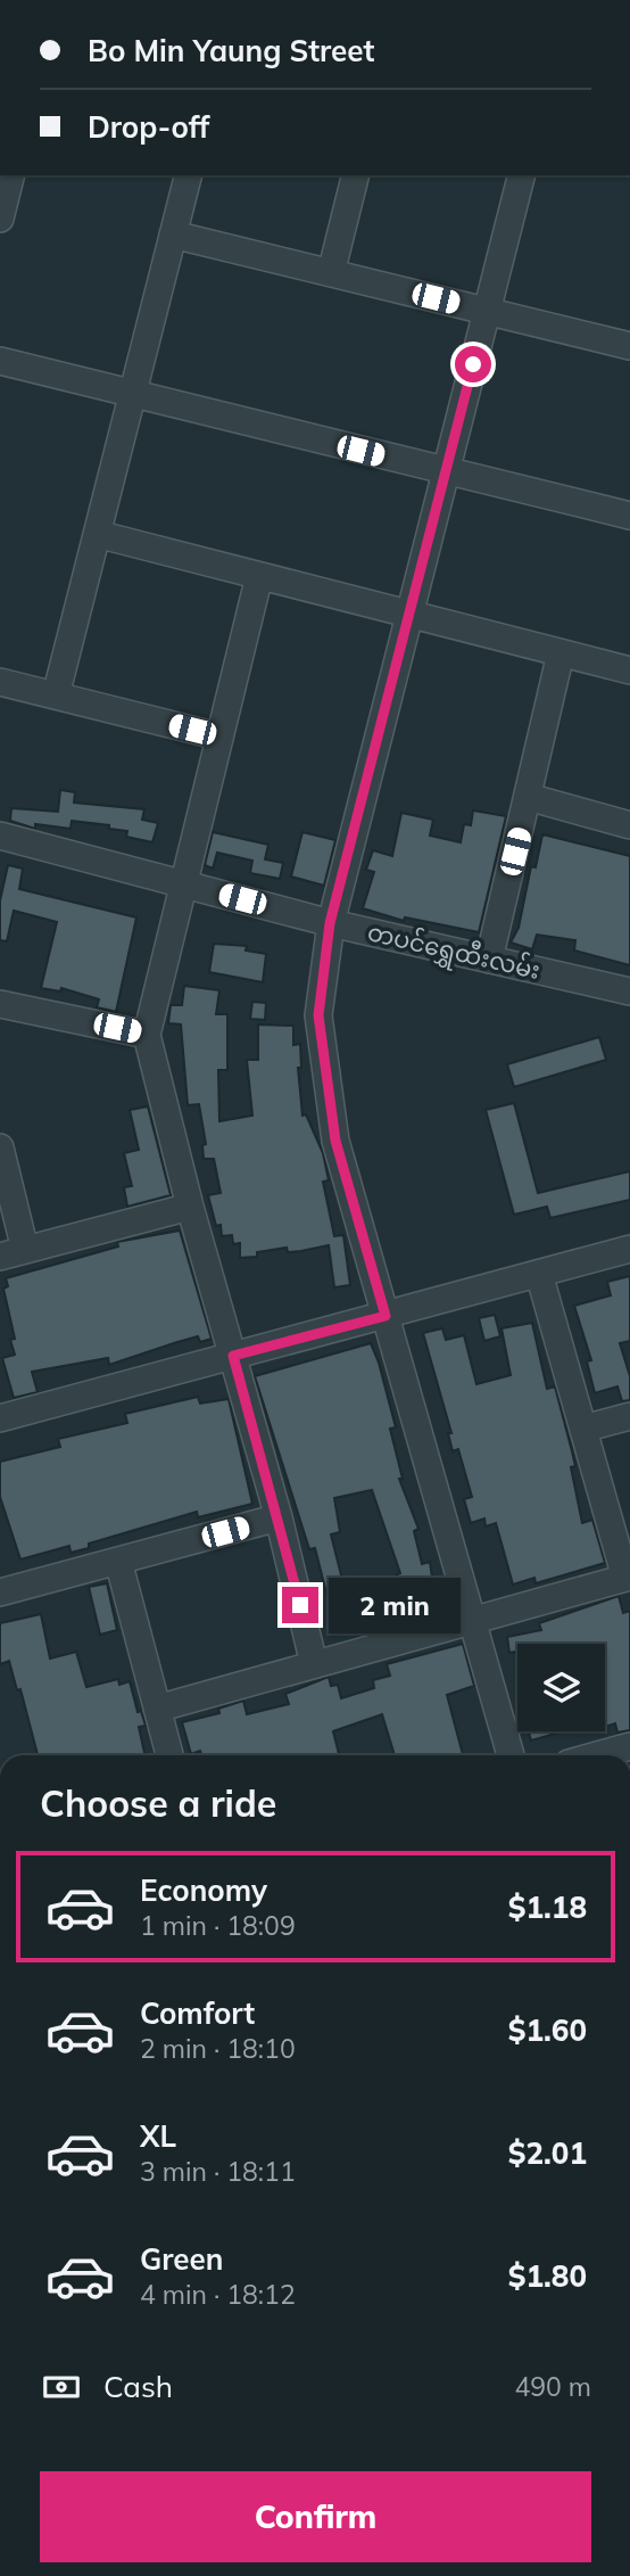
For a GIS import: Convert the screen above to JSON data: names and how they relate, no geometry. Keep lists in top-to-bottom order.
{
  "streets": {
    "street": ["တပင်ရွှေထီးလမ်း"]
  },
  "page": {
    "banner": ["Bo Min Yaung Street", "Drop-off"],
    "bubble": "2 min",
    "heading": "Choose a ride",
    "list": [
      {
        "name": "Economy",
        "note": "1 min · 18:09",
        "value": "$1.18"
      },
      {
        "name": "Comfort",
        "note": "2 min · 18:10",
        "value": "$1.60"
      },
      {
        "name": "XL",
        "note": "3 min · 18:11",
        "value": "$2.01"
      },
      {
        "name": "Green",
        "note": "4 min · 18:12",
        "value": "$1.80"
      }
    ],
    "pay": ["Cash", "490 m"],
    "buttons": "Confirm"
  }
}
